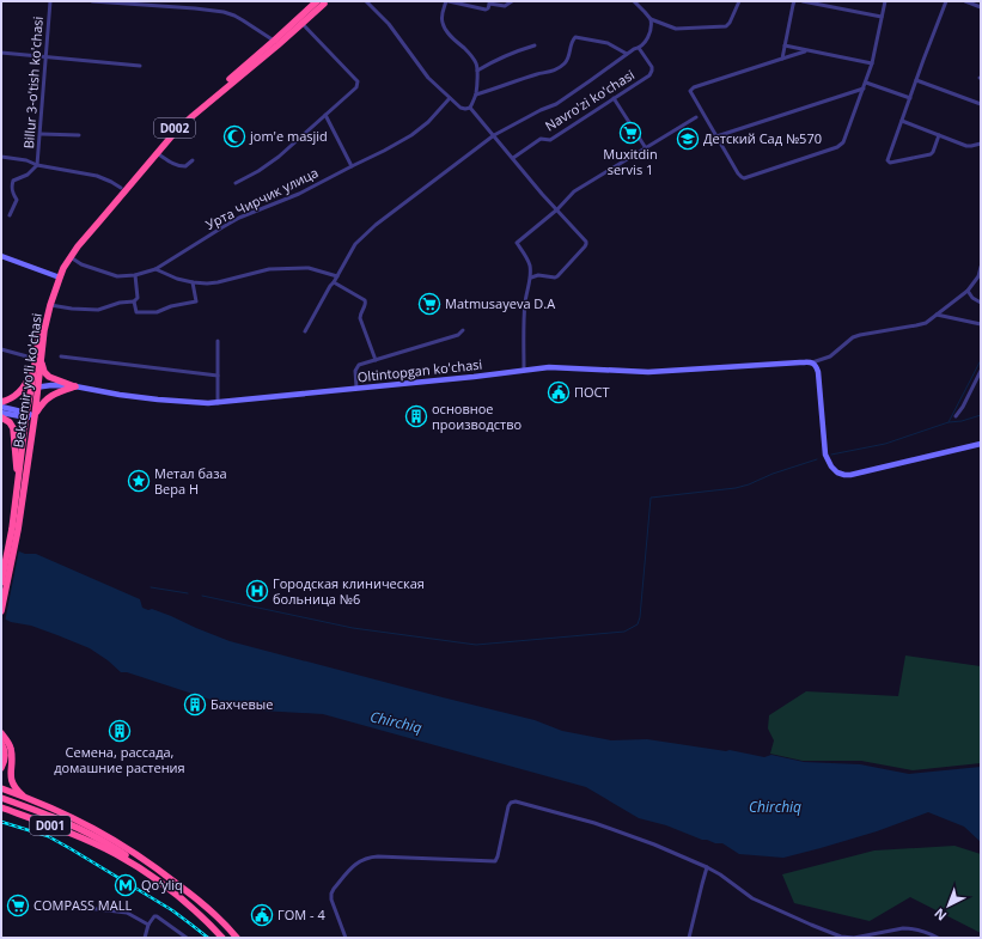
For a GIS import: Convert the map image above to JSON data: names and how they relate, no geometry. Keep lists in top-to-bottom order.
{
  "streets": {
    "highway": ["D002", "Bektemir yo'li ko'chasi", "D001"],
    "street": [
      "Billur 3-o'tish ko'chasi",
      "Navro'zi ko'chasi",
      "Урта Чирчик улица",
      "Oltintopgan ko'chasi"
    ]
  },
  "crossings": [
    ["Урта Чирчик улица", "Bektemir yo'li ko'chasi"],
    ["Oltintopgan ko'chasi", "Bektemir yo'li ko'chasi"]
  ],
  "water": ["Chirchiq"],
  "places": {
    "supermarket": ["Muxitdin servis 1", "Matmusayeva D.A", "COMPASS MALL"],
    "mosque": ["jom'e masjid"],
    "school or university": ["Детский Сад №570"],
    "public building": ["ПОСТ", "ГОМ - 4"],
    "building": ["основное производство", "Бахчевые", "Семена, рассада, домашние растения"],
    "place": ["Метал база Вера Н"],
    "hospital": ["Городская клиническая больница №6"],
    "metro station": ["Qo‘yliq"]
  },
  "north": "bottom left"
}
